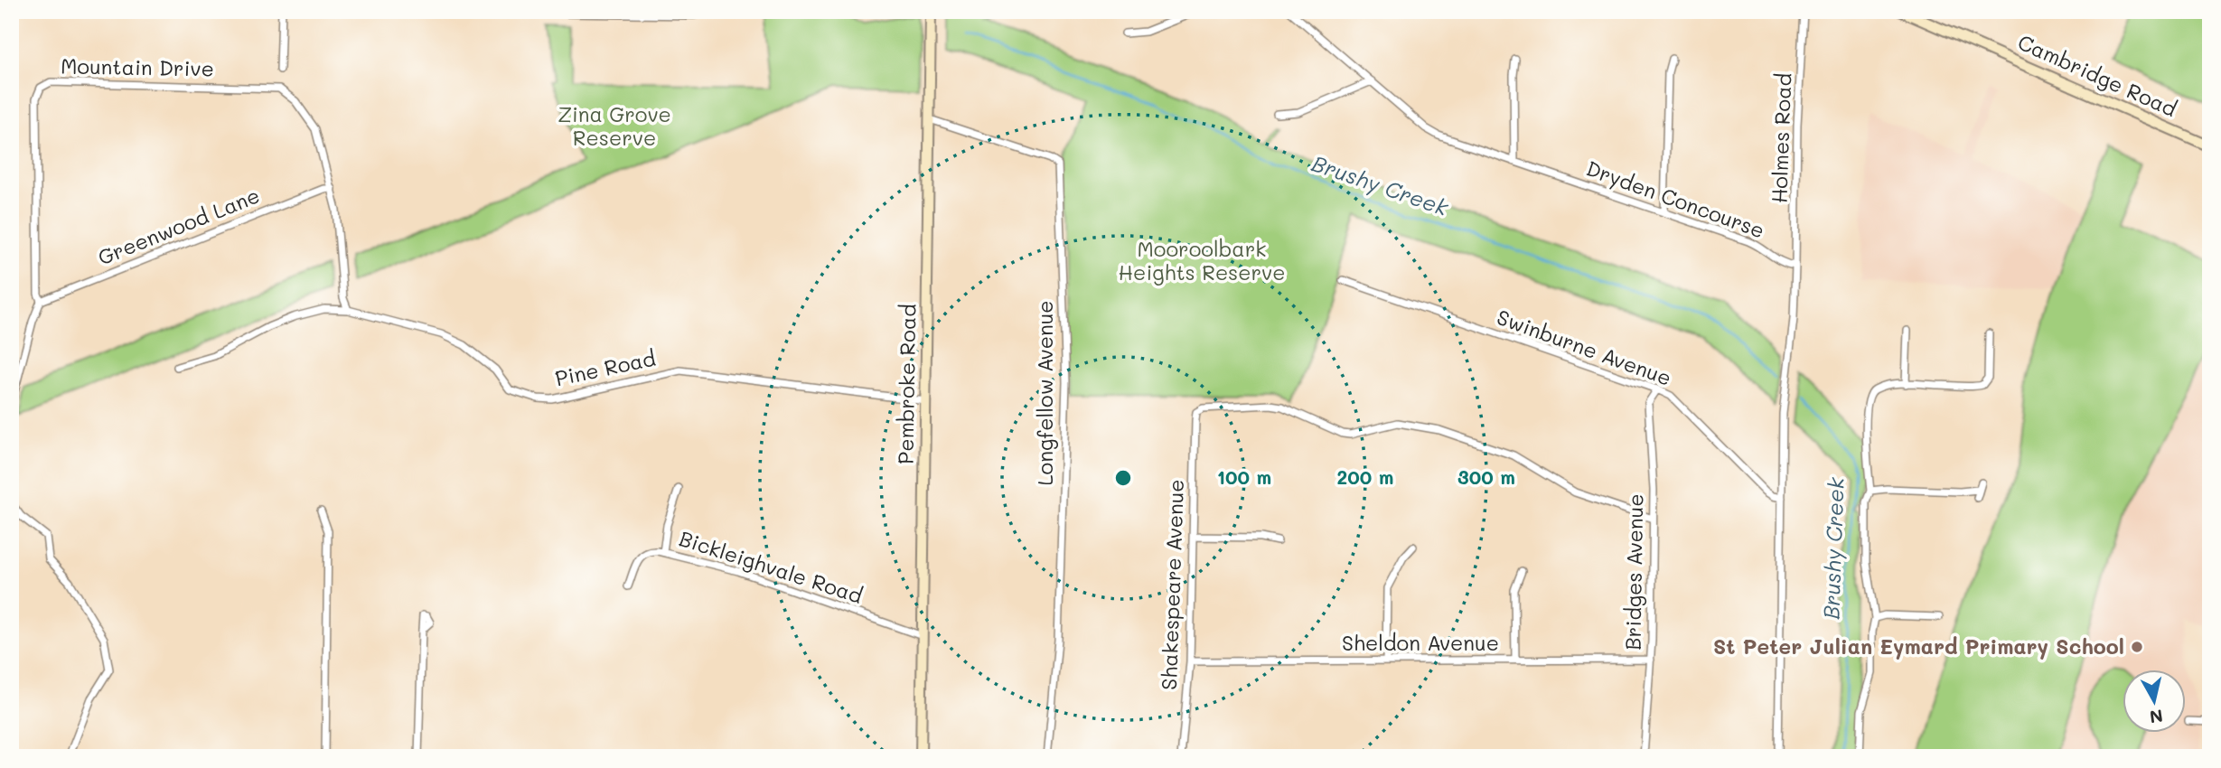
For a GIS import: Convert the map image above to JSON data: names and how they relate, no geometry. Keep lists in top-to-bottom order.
{
  "streets": {
    "street": [
      "Mountain Drive",
      "Cambridge Road",
      "Holmes Road",
      "Dryden Concourse",
      "Greenwood Lane",
      "Swinburne Avenue",
      "Pine Road",
      "Pembroke Road",
      "Longfellow Avenue",
      "Bickleighvale Road",
      "Bridges Avenue",
      "Shakespeare Avenue",
      "Sheldon Avenue"
    ]
  },
  "crossings": [
    ["Mountain Drive", "Greenwood Lane"],
    ["Mountain Drive", "Pine Road"],
    ["Holmes Road", "Dryden Concourse"],
    ["Swinburne Avenue", "Bridges Avenue"],
    ["Pine Road", "Pembroke Road"],
    ["Pembroke Road", "Longfellow Avenue"],
    ["Pembroke Road", "Bickleighvale Road"],
    ["Bridges Avenue", "Shakespeare Avenue"],
    ["Bridges Avenue", "Sheldon Avenue"],
    ["Shakespeare Avenue", "Sheldon Avenue"]
  ],
  "water": ["Brushy Creek"],
  "parks": ["Zina Grove Reserve", "Mooroolbark Heights Reserve"],
  "places": ["St Peter Julian Eymard Primary School"],
  "north": "bottom",
  "rings": ["100 m", "200 m", "300 m"]
}
